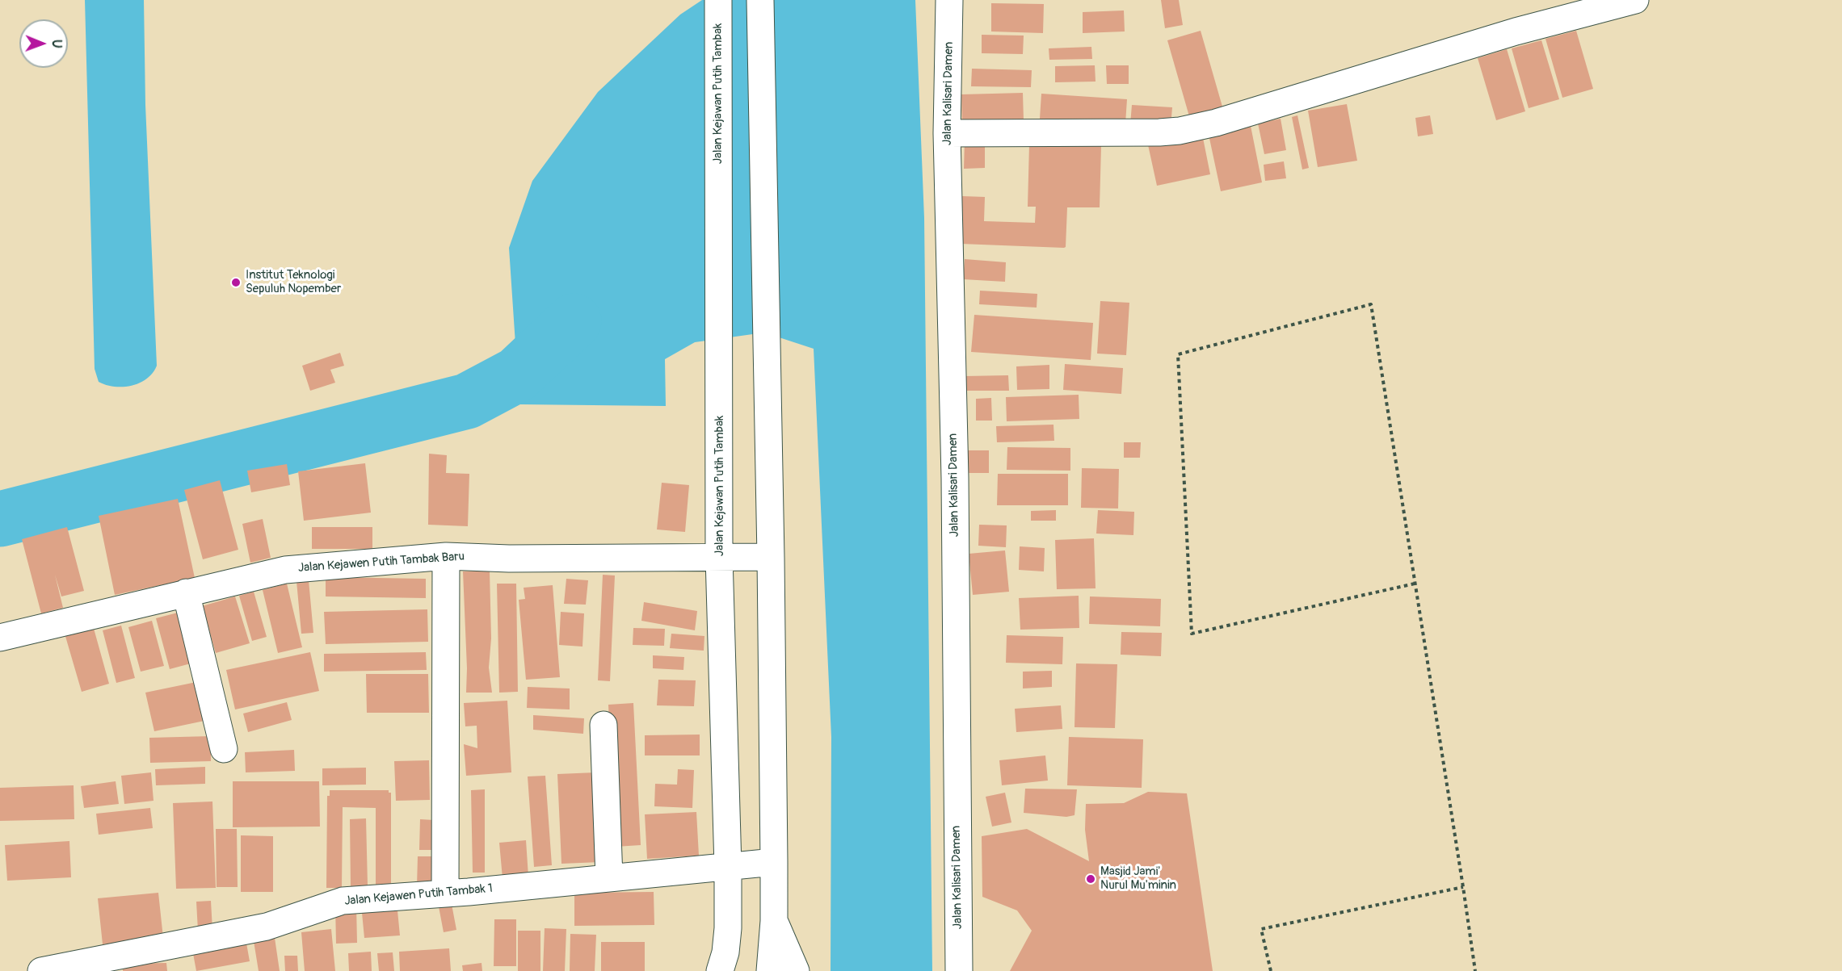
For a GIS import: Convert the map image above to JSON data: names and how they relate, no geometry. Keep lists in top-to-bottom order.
{
  "streets": {
    "street": [
      "Jalan Kejawan Putih Tambak",
      "Jalan Kalisari Damen",
      "Jalan Kejawen Putih Tambak Baru",
      "Jalan Kejawen Putih Tambak 1"
    ]
  },
  "crossings": [
    ["Jalan Kejawan Putih Tambak", "Jalan Kejawen Putih Tambak Baru"],
    ["Jalan Kejawan Putih Tambak", "Jalan Kejawen Putih Tambak 1"]
  ],
  "places": ["Institut Teknologi Sepuluh Nopember", "Masjid Jami' Nurul Mu'minin"],
  "north": "right"
}
